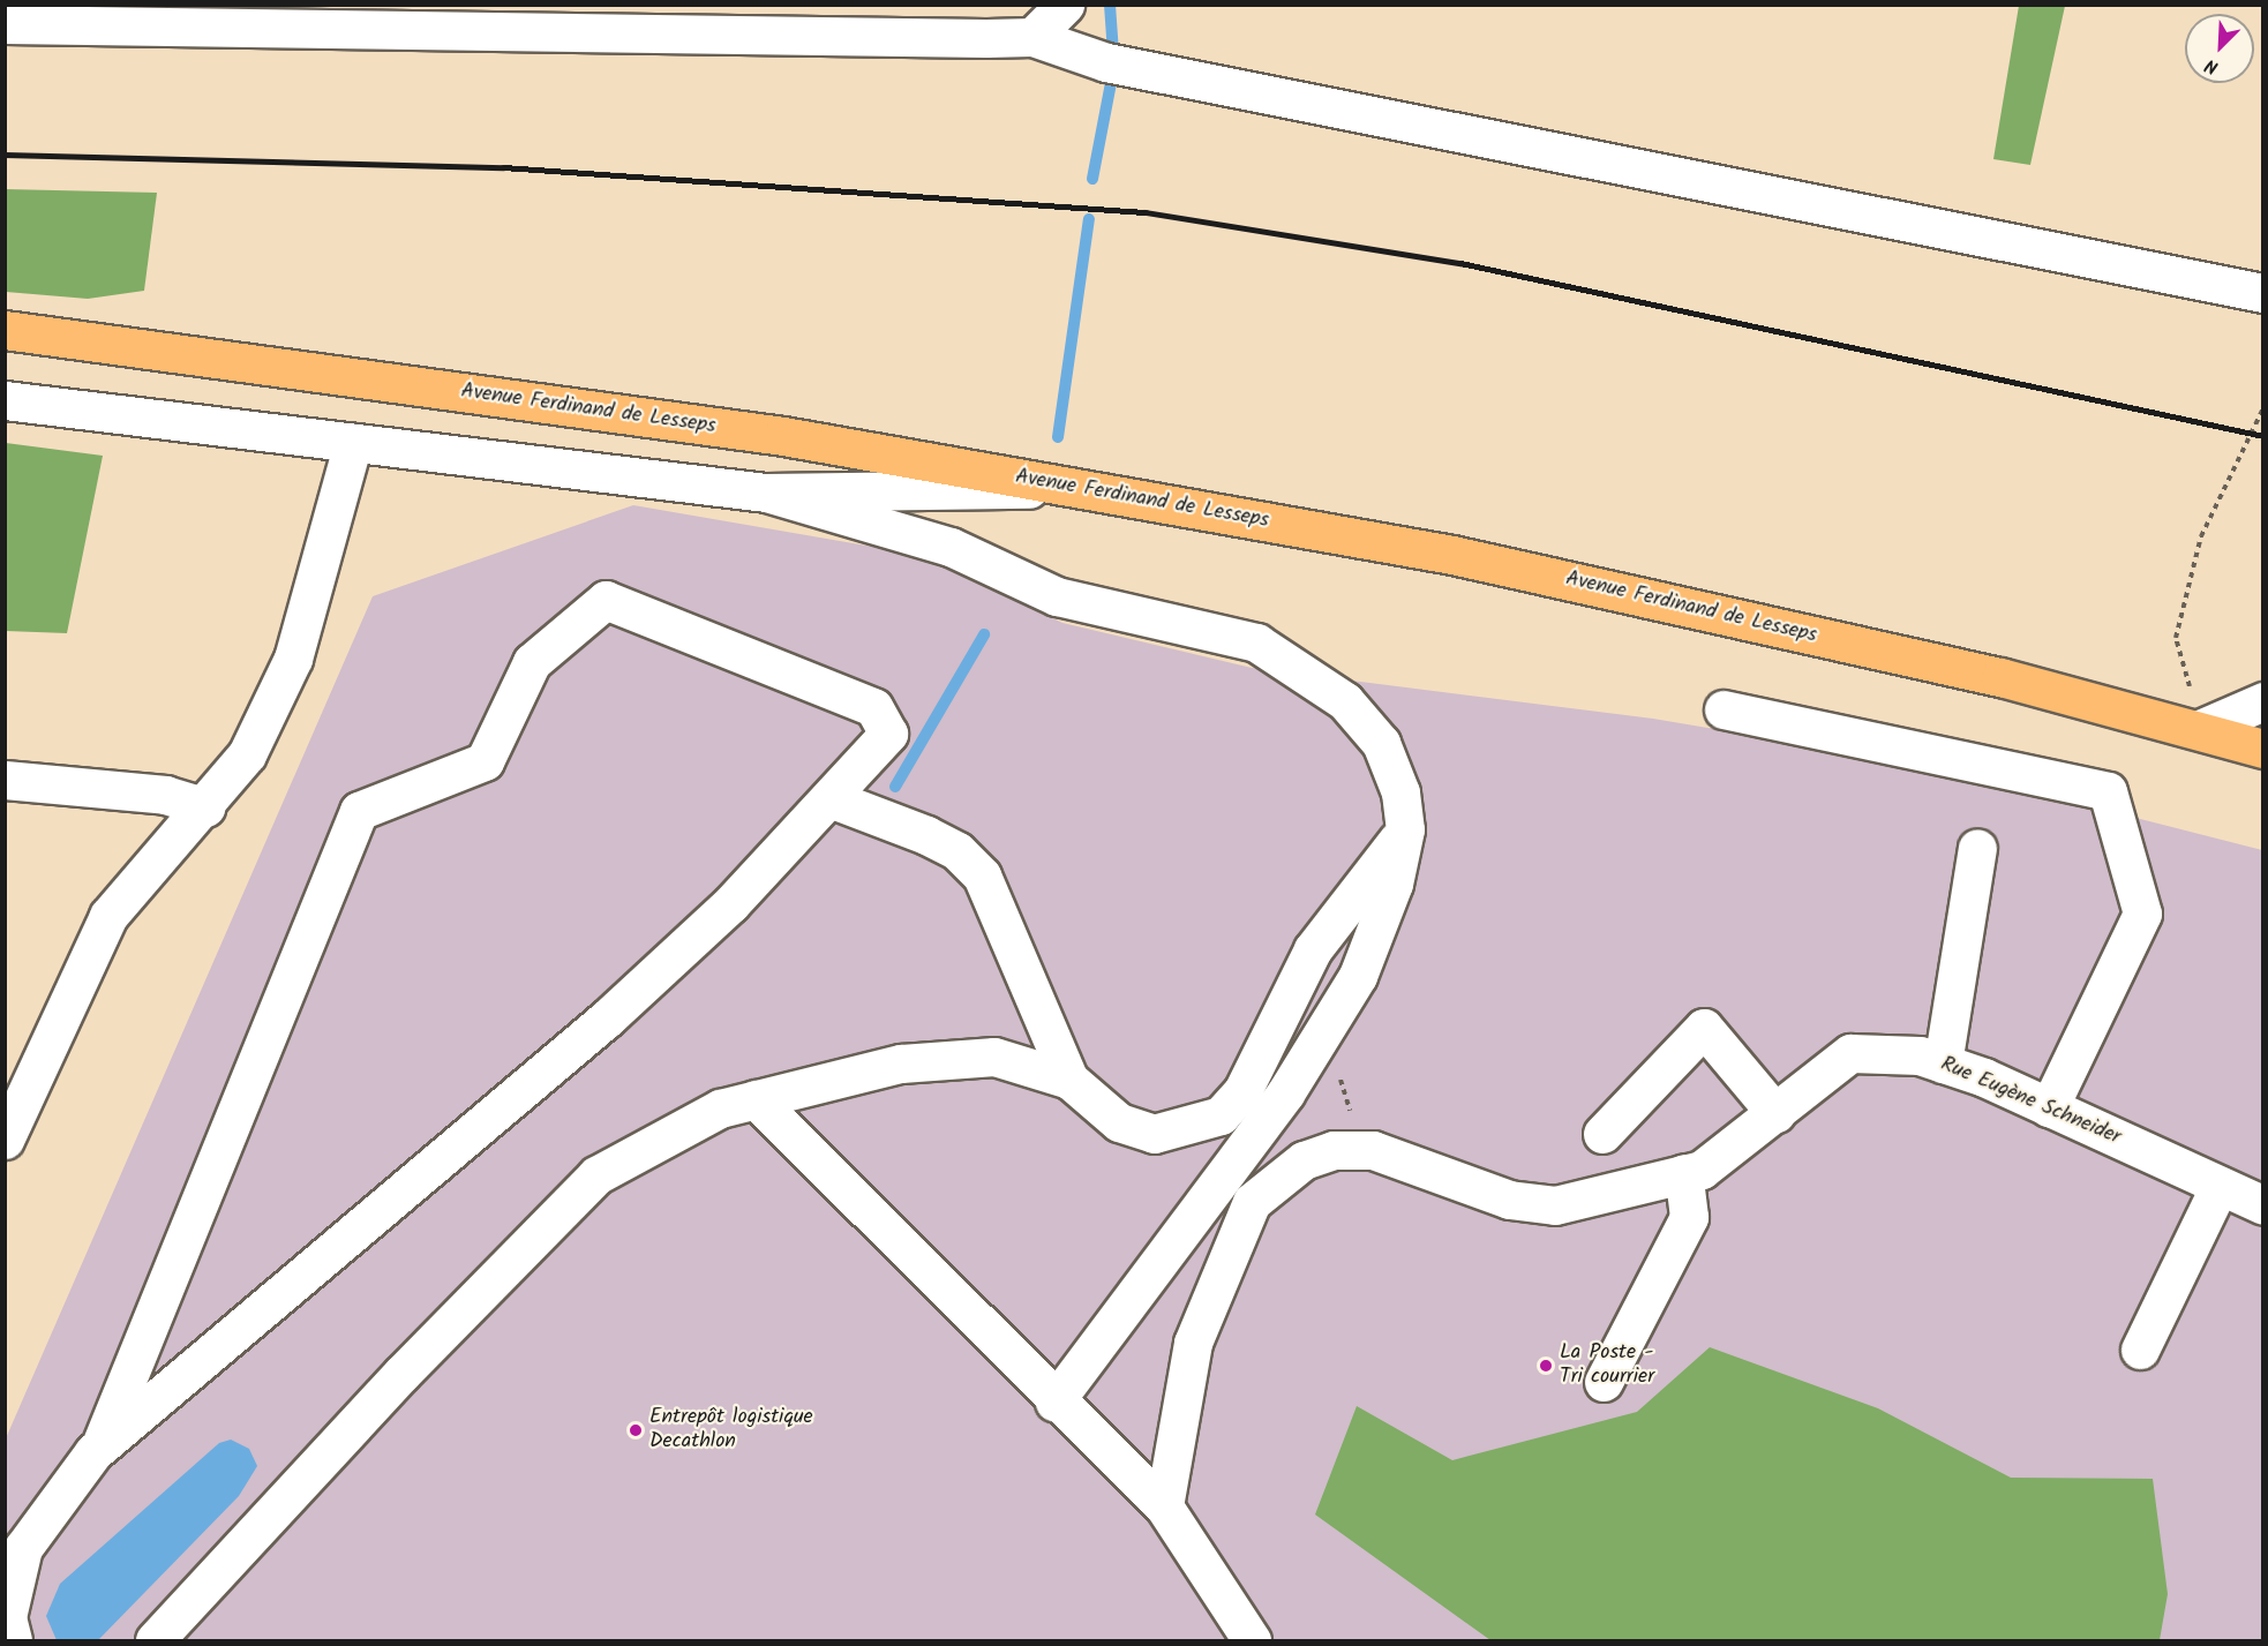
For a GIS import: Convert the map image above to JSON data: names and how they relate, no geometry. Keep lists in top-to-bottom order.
{
  "streets": {
    "main road": ["Avenue Ferdinand de Lesseps"],
    "street": ["Rue Eugène Schneider"]
  },
  "places": ["La Poste - Tri courrier", "Entrepôt logistique Decathlon"],
  "north": "bottom left"
}
